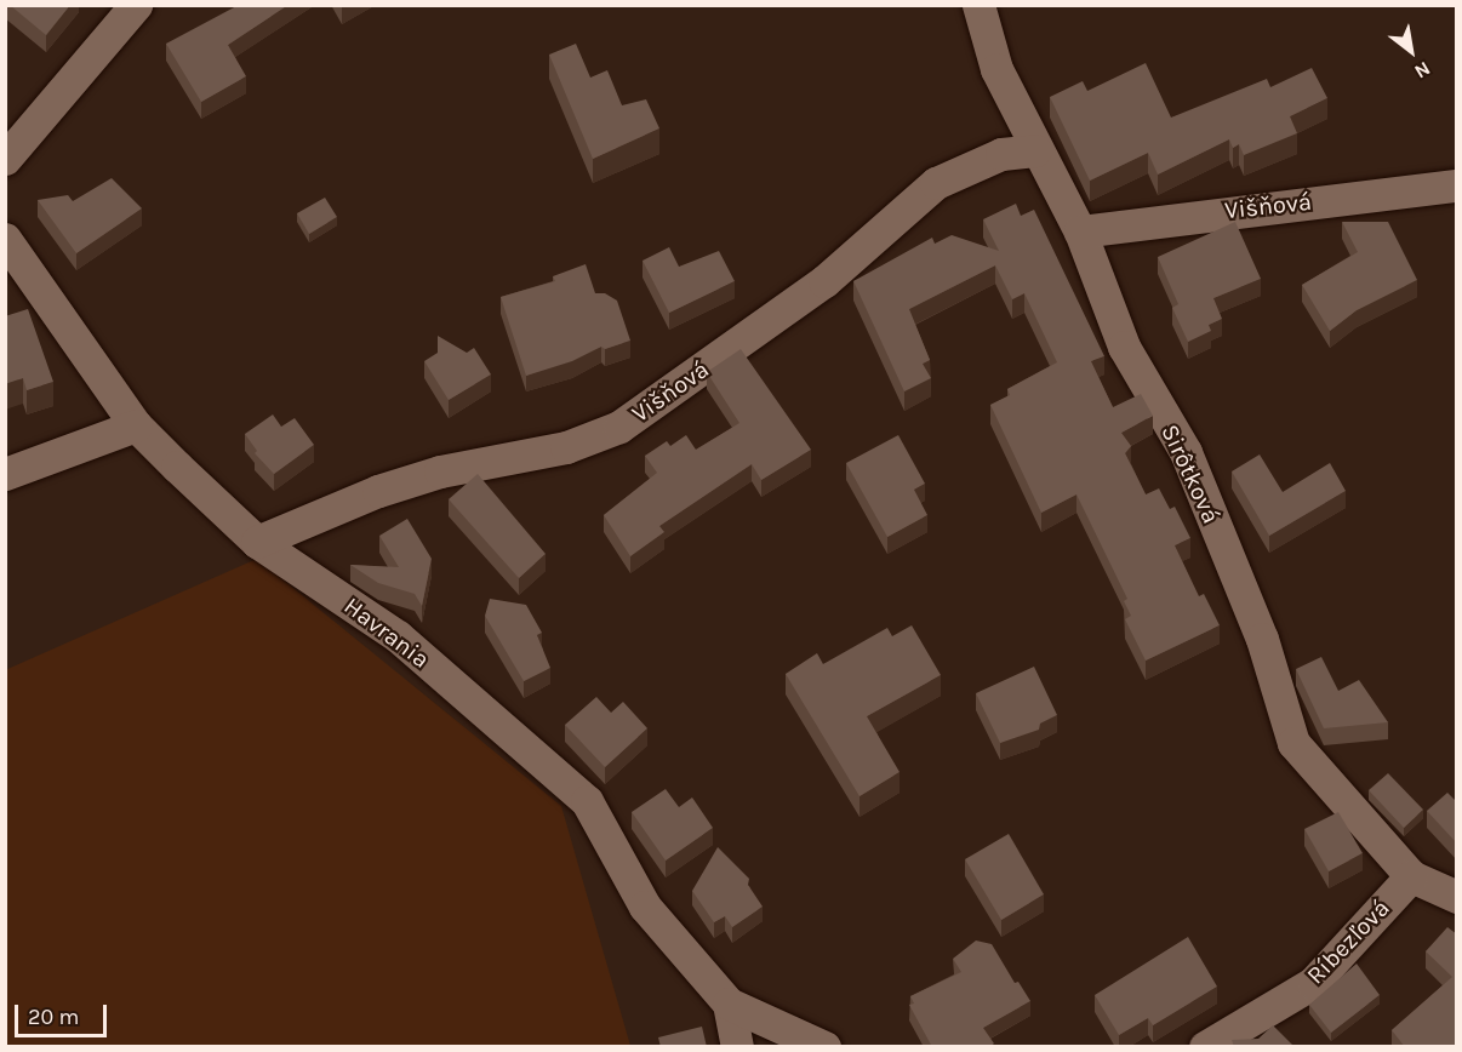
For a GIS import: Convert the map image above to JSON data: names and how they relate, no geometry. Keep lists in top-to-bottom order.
{
  "streets": {
    "street": [
      "Višňová",
      "Sirôtková",
      "Havrania",
      "Ríbezľová"
    ]
  },
  "crossings": [
    ["Višňová", "Sirôtková"],
    ["Višňová", "Havrania"],
    ["Sirôtková", "Ríbezľová"]
  ],
  "scale_bar": "20 m",
  "north": "bottom right"
}
